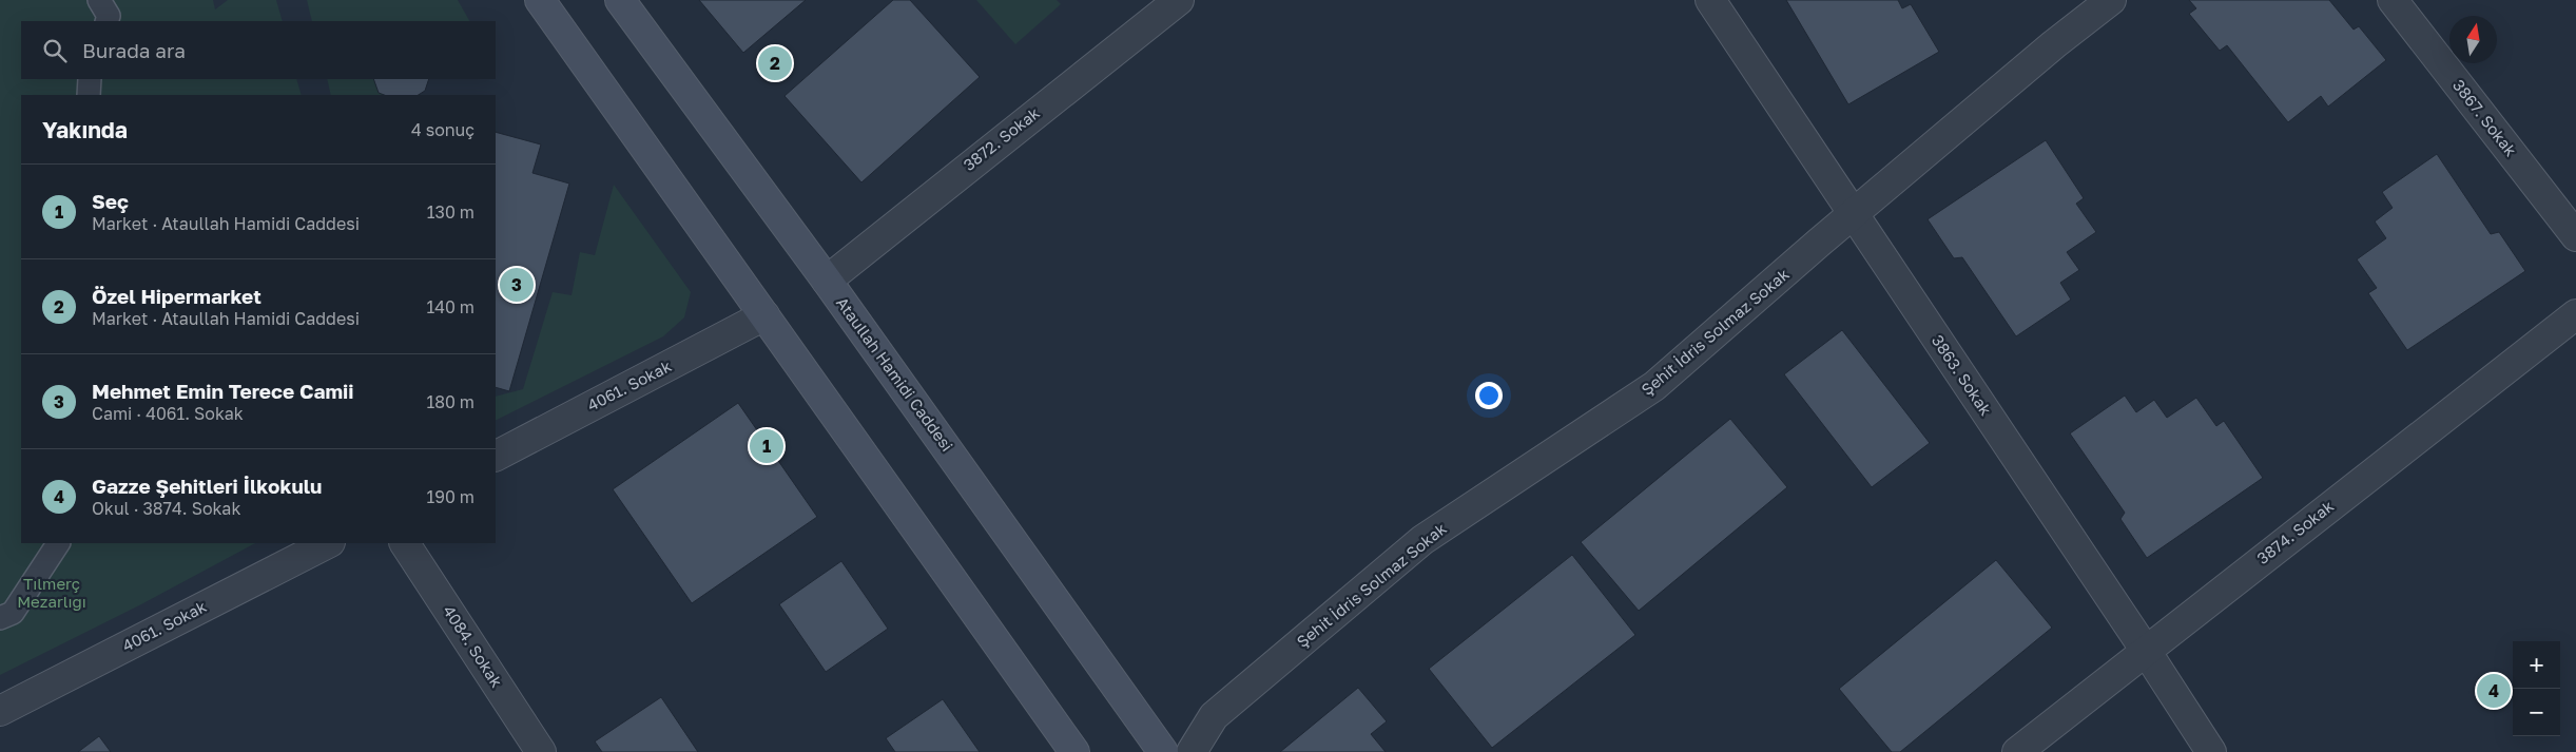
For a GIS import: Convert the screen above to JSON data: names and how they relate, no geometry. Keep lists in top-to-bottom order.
{
  "streets": {
    "street": [
      "3867. Sokak",
      "3872. Sokak",
      "Şehit İdris Solmaz Sokak",
      "Ataullah Hamidi Caddesi",
      "3863. Sokak",
      "4061. Sokak",
      "3874. Sokak",
      "4084. Sokak"
    ]
  },
  "crossings": [
    ["3872. Sokak", "Ataullah Hamidi Caddesi"],
    ["Şehit İdris Solmaz Sokak", "3863. Sokak"],
    ["3863. Sokak", "3874. Sokak"]
  ],
  "parks": ["Tılmerç Mezarlığı"],
  "north": "top",
  "page": {
    "search": "Burada ara",
    "pins": [
      "2",
      "3",
      "1",
      "4"
    ],
    "heading": ["Yakında", "4 sonuç"],
    "list": [
      {
        "mark": "1",
        "name": "Seç",
        "note": "Market · Ataullah Hamidi Caddesi",
        "value": "130 m"
      },
      {
        "mark": "2",
        "name": "Özel Hipermarket",
        "note": "Market · Ataullah Hamidi Caddesi",
        "value": "140 m"
      },
      {
        "mark": "3",
        "name": "Mehmet Emin Terece Camii",
        "note": "Cami · 4061. Sokak",
        "value": "180 m"
      },
      {
        "mark": "4",
        "name": "Gazze Şehitleri İlkokulu",
        "note": "Okul · 3874. Sokak",
        "value": "190 m"
      }
    ],
    "map_buttons": ["+", "−"]
  }
}
